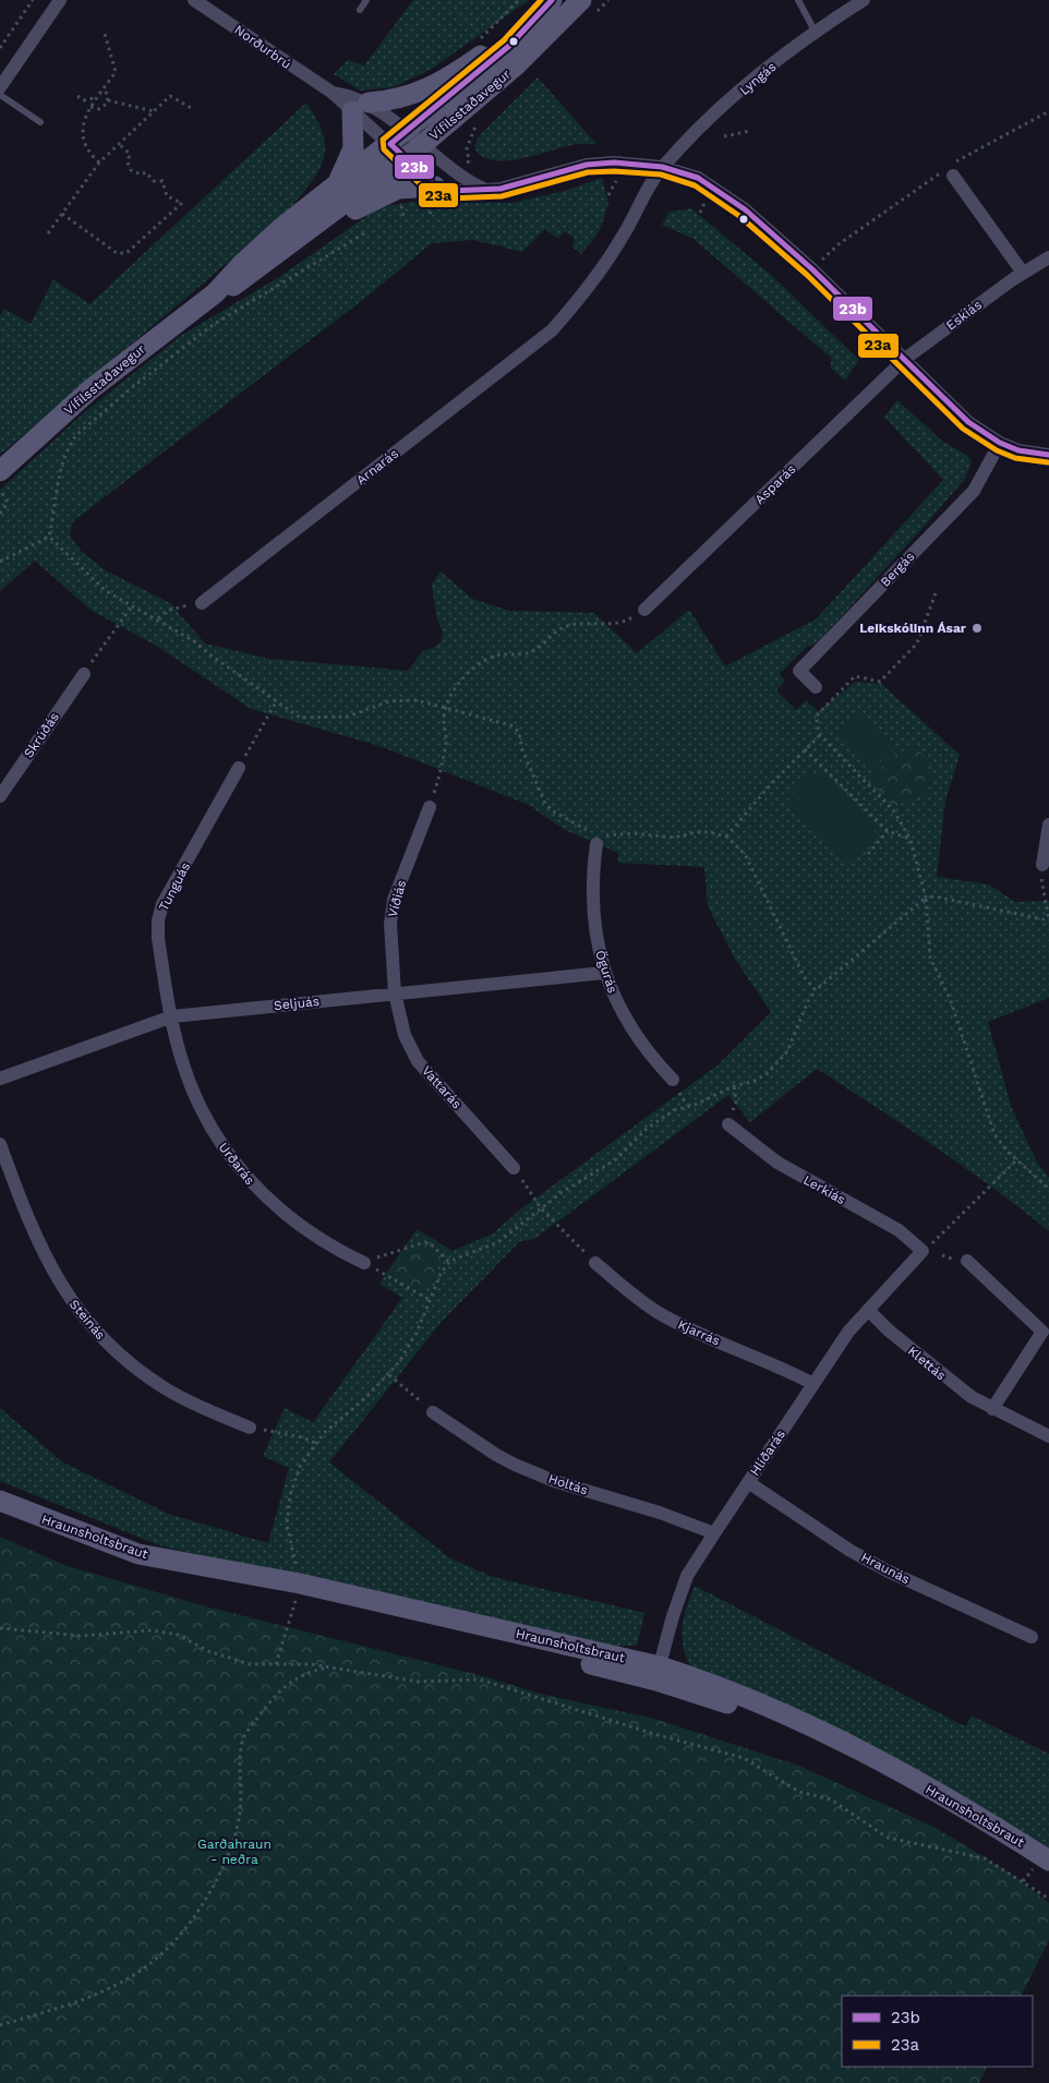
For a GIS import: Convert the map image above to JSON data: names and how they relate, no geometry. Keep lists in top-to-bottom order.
{
  "streets": {
    "street": [
      "Norðurbrú",
      "Lyngás",
      "Vífilsstaðavegur",
      "Eskiás",
      "Arnarás",
      "Asparás",
      "Bergás",
      "Skrúðás",
      "Tunguás",
      "Víðiás",
      "Ögurás",
      "Seljuás",
      "Vattarás",
      "Urðarás",
      "Lerkiás",
      "Steinás",
      "Kjarrás",
      "Klettás",
      "Hlíðarás",
      "Holtás",
      "Hraunsholtsbraut",
      "Hraunás"
    ]
  },
  "crossings": [
    ["Norðurbrú", "Vífilsstaðavegur"],
    ["Lyngás", "Arnarás"],
    ["Eskiás", "Asparás"],
    ["Tunguás", "Seljuás"],
    ["Tunguás", "Urðarás"],
    ["Víðiás", "Seljuás"],
    ["Víðiás", "Vattarás"],
    ["Ögurás", "Seljuás"],
    ["Seljuás", "Vattarás"],
    ["Seljuás", "Urðarás"],
    ["Lerkiás", "Hlíðarás"],
    ["Kjarrás", "Hlíðarás"],
    ["Klettás", "Hlíðarás"],
    ["Hlíðarás", "Holtás"],
    ["Hlíðarás", "Hraunsholtsbraut"],
    ["Hlíðarás", "Hraunás"]
  ],
  "parks": ["Garðahraun - neðra"],
  "places": ["Leikskólinn Ásar"],
  "lines": ["transit line 23b", "transit line 23a"],
  "legend": ["23b", "23a"]
}
